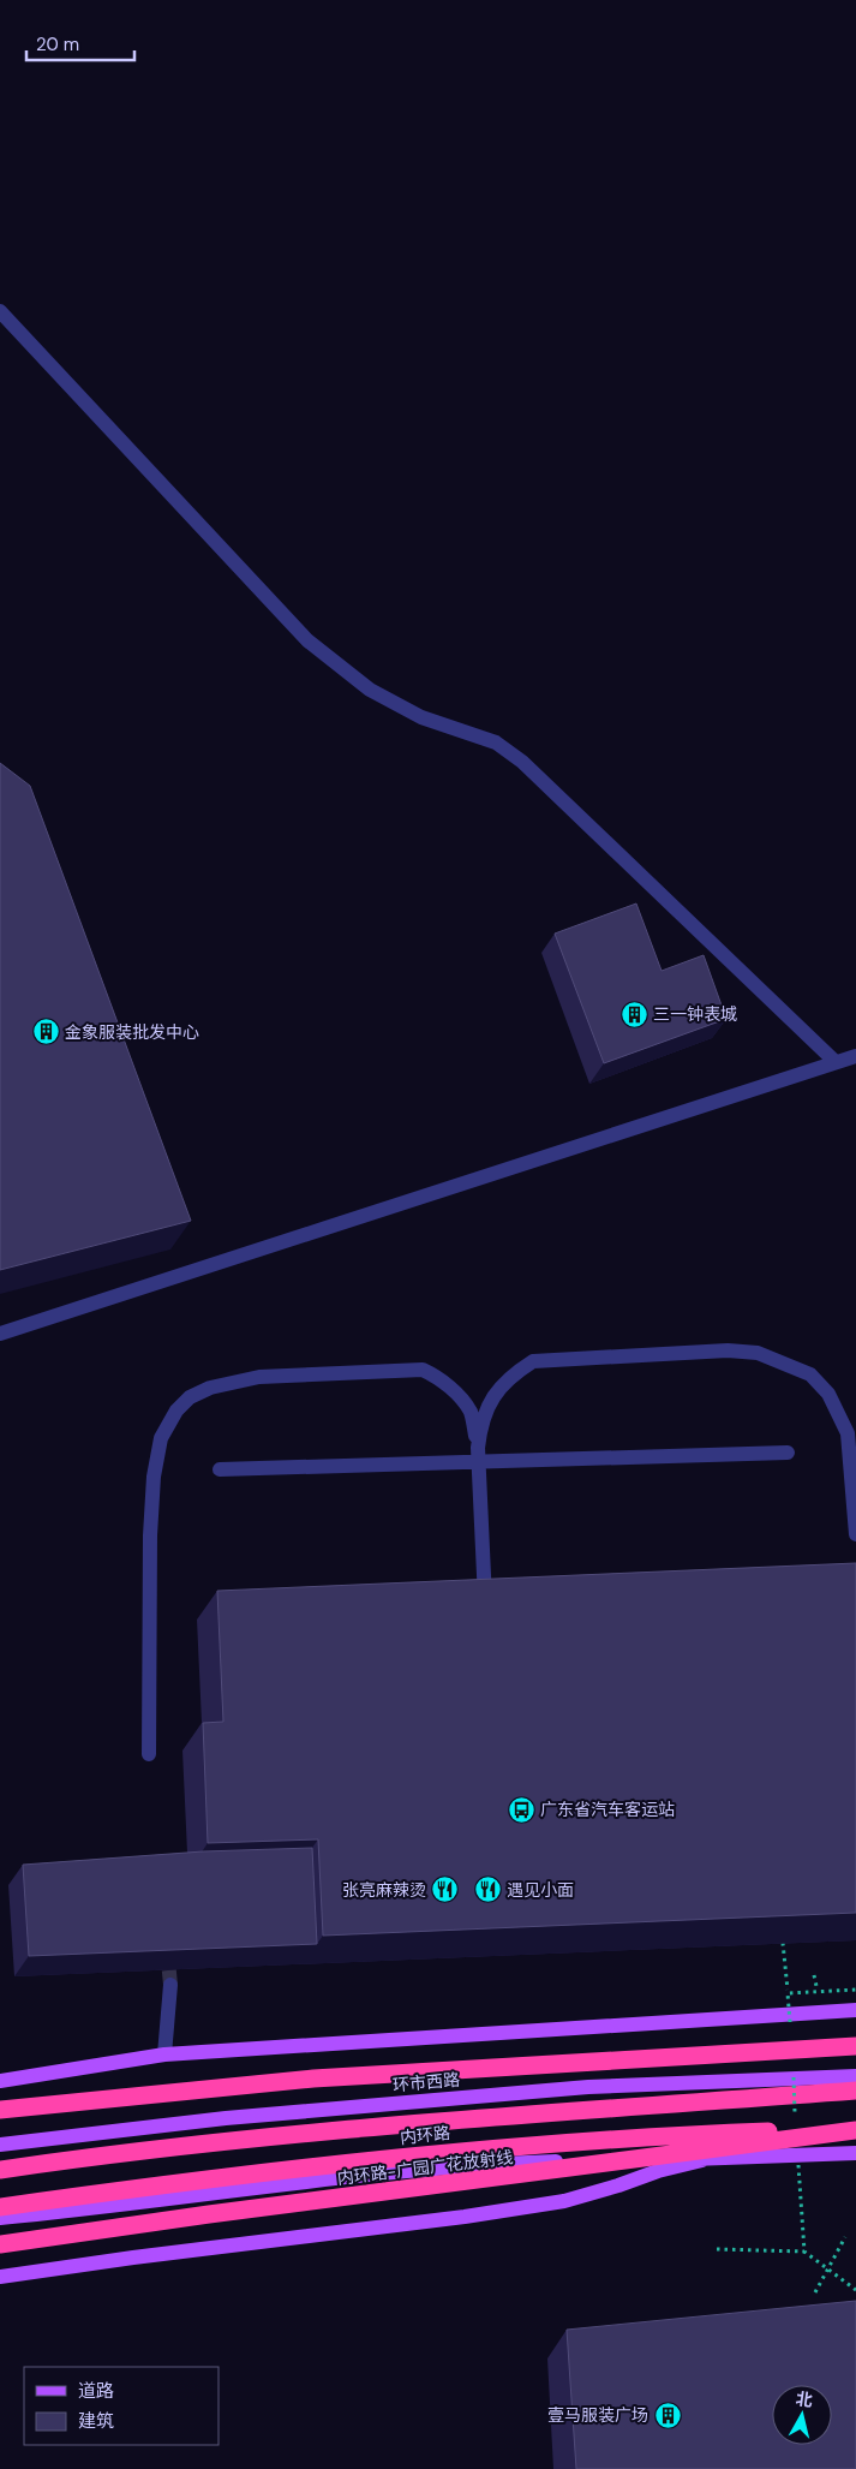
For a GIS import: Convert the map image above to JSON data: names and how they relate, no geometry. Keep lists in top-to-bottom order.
{
  "streets": {
    "highway": ["内环路", "内环路-广园广花放射线"],
    "main road": ["环市西路"]
  },
  "crossings": [
    ["内环路", "内环路-广园广花放射线"]
  ],
  "places": {
    "building": ["三一钟表城", "金象服装批发中心", "壹马服装广场"],
    "bus stop": ["广东省汽车客运站"],
    "restaurant": ["张亮麻辣烫", "遇见小面"]
  },
  "legend": ["道路", "建筑"],
  "scale_bar": "20 m",
  "north": "top"
}
